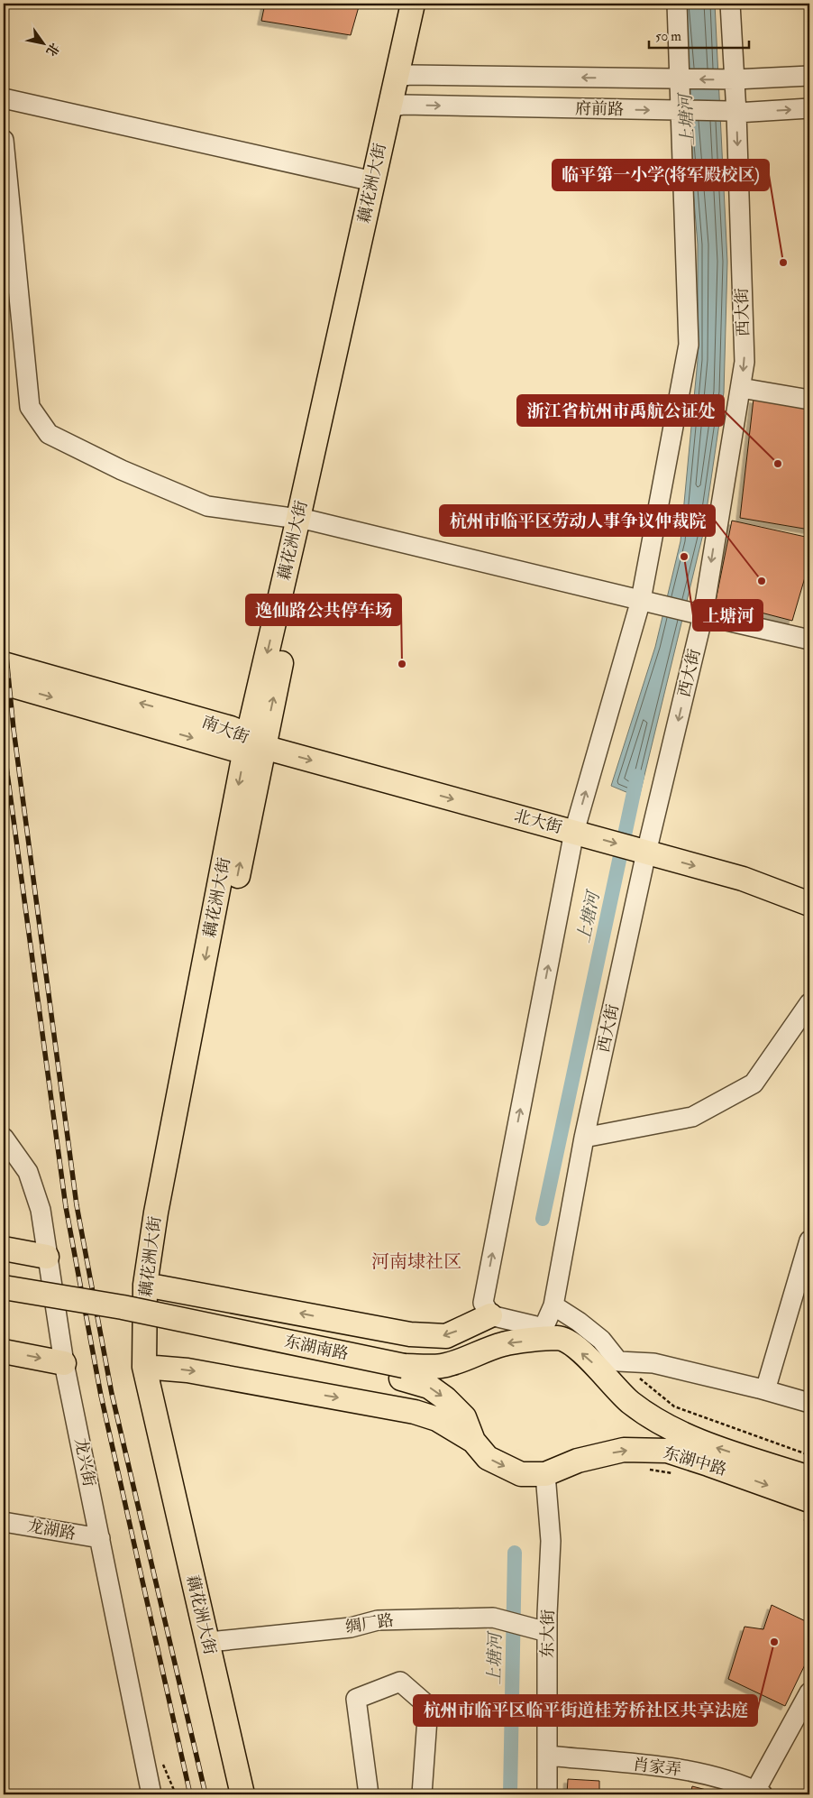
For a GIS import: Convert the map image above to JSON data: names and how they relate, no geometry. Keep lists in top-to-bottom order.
{
  "streets": {
    "main road": [
      "藕花洲大街",
      "南大街",
      "北大街",
      "东湖南路",
      "东湖中路"
    ],
    "street": [
      "府前路",
      "西大街",
      "龙兴街",
      "龙湖路",
      "绸厂路",
      "东大街",
      "肖家弄"
    ]
  },
  "crossings": [
    ["府前路", "藕花洲大街"],
    ["府前路", "西大街"],
    ["藕花洲大街", "南大街"],
    ["藕花洲大街", "北大街"],
    ["藕花洲大街", "绸厂路"],
    ["西大街", "北大街"],
    ["西大街", "东湖南路"],
    ["南大街", "北大街"],
    ["东湖南路", "东湖中路"],
    ["东湖中路", "东大街"],
    ["龙兴街", "龙湖路"],
    ["绸厂路", "东大街"],
    ["东大街", "肖家弄"]
  ],
  "one_way": ["北大街"],
  "districts": ["河南埭社区"],
  "water": ["上塘河"],
  "places": [
    "临平第一小学(将军殿校区)",
    "浙江省杭州市禹航公证处",
    "上塘河",
    "杭州市临平区劳动人事争议仲裁院",
    "逸仙路公共停车场",
    "杭州市临平区临平街道桂芳桥社区共享法庭"
  ],
  "scale_bar": "50 m",
  "north": "bottom right"
}
